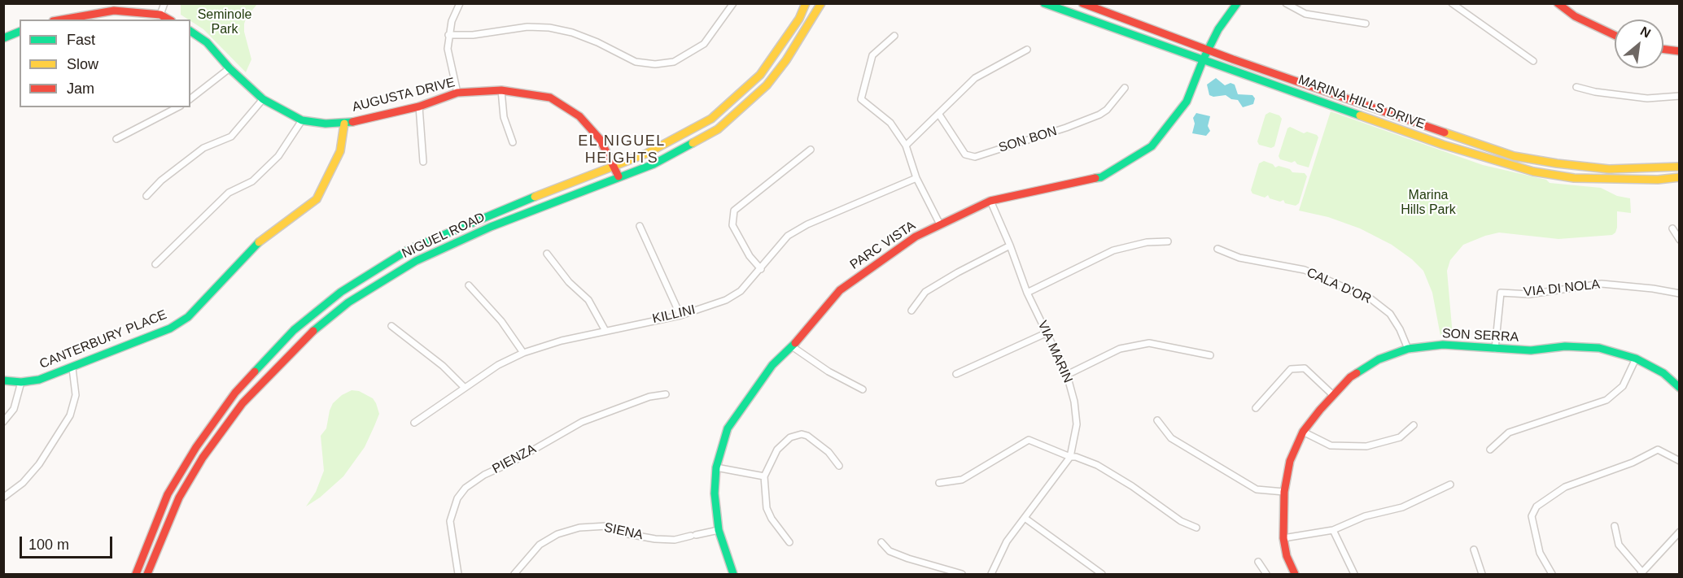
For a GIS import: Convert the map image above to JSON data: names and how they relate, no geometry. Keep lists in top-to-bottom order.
{
  "streets": {
    "street": [
      "AUGUSTA DRIVE",
      "MARINA HILLS DRIVE",
      "SON BON",
      "NIGUEL ROAD",
      "PARC VISTA",
      "CALA D'OR",
      "VIA DI NOLA",
      "KILLINI",
      "SON SERRA",
      "CANTERBURY PLACE",
      "VIA MARIN",
      "PIENZA",
      "SIENA"
    ]
  },
  "crossings": [
    ["AUGUSTA DRIVE", "NIGUEL ROAD"],
    ["AUGUSTA DRIVE", "CANTERBURY PLACE"],
    ["MARINA HILLS DRIVE", "PARC VISTA"],
    ["PARC VISTA", "VIA MARIN"],
    ["PARC VISTA", "SIENA"],
    ["CALA D'OR", "SON SERRA"],
    ["VIA DI NOLA", "SON SERRA"]
  ],
  "districts": ["EL NIGUEL HEIGHTS"],
  "parks": ["Seminole Park", "Marina Hills Park"],
  "legend": ["Fast", "Slow", "Jam"],
  "scale_bar": "100 m",
  "north": "top right"
}
